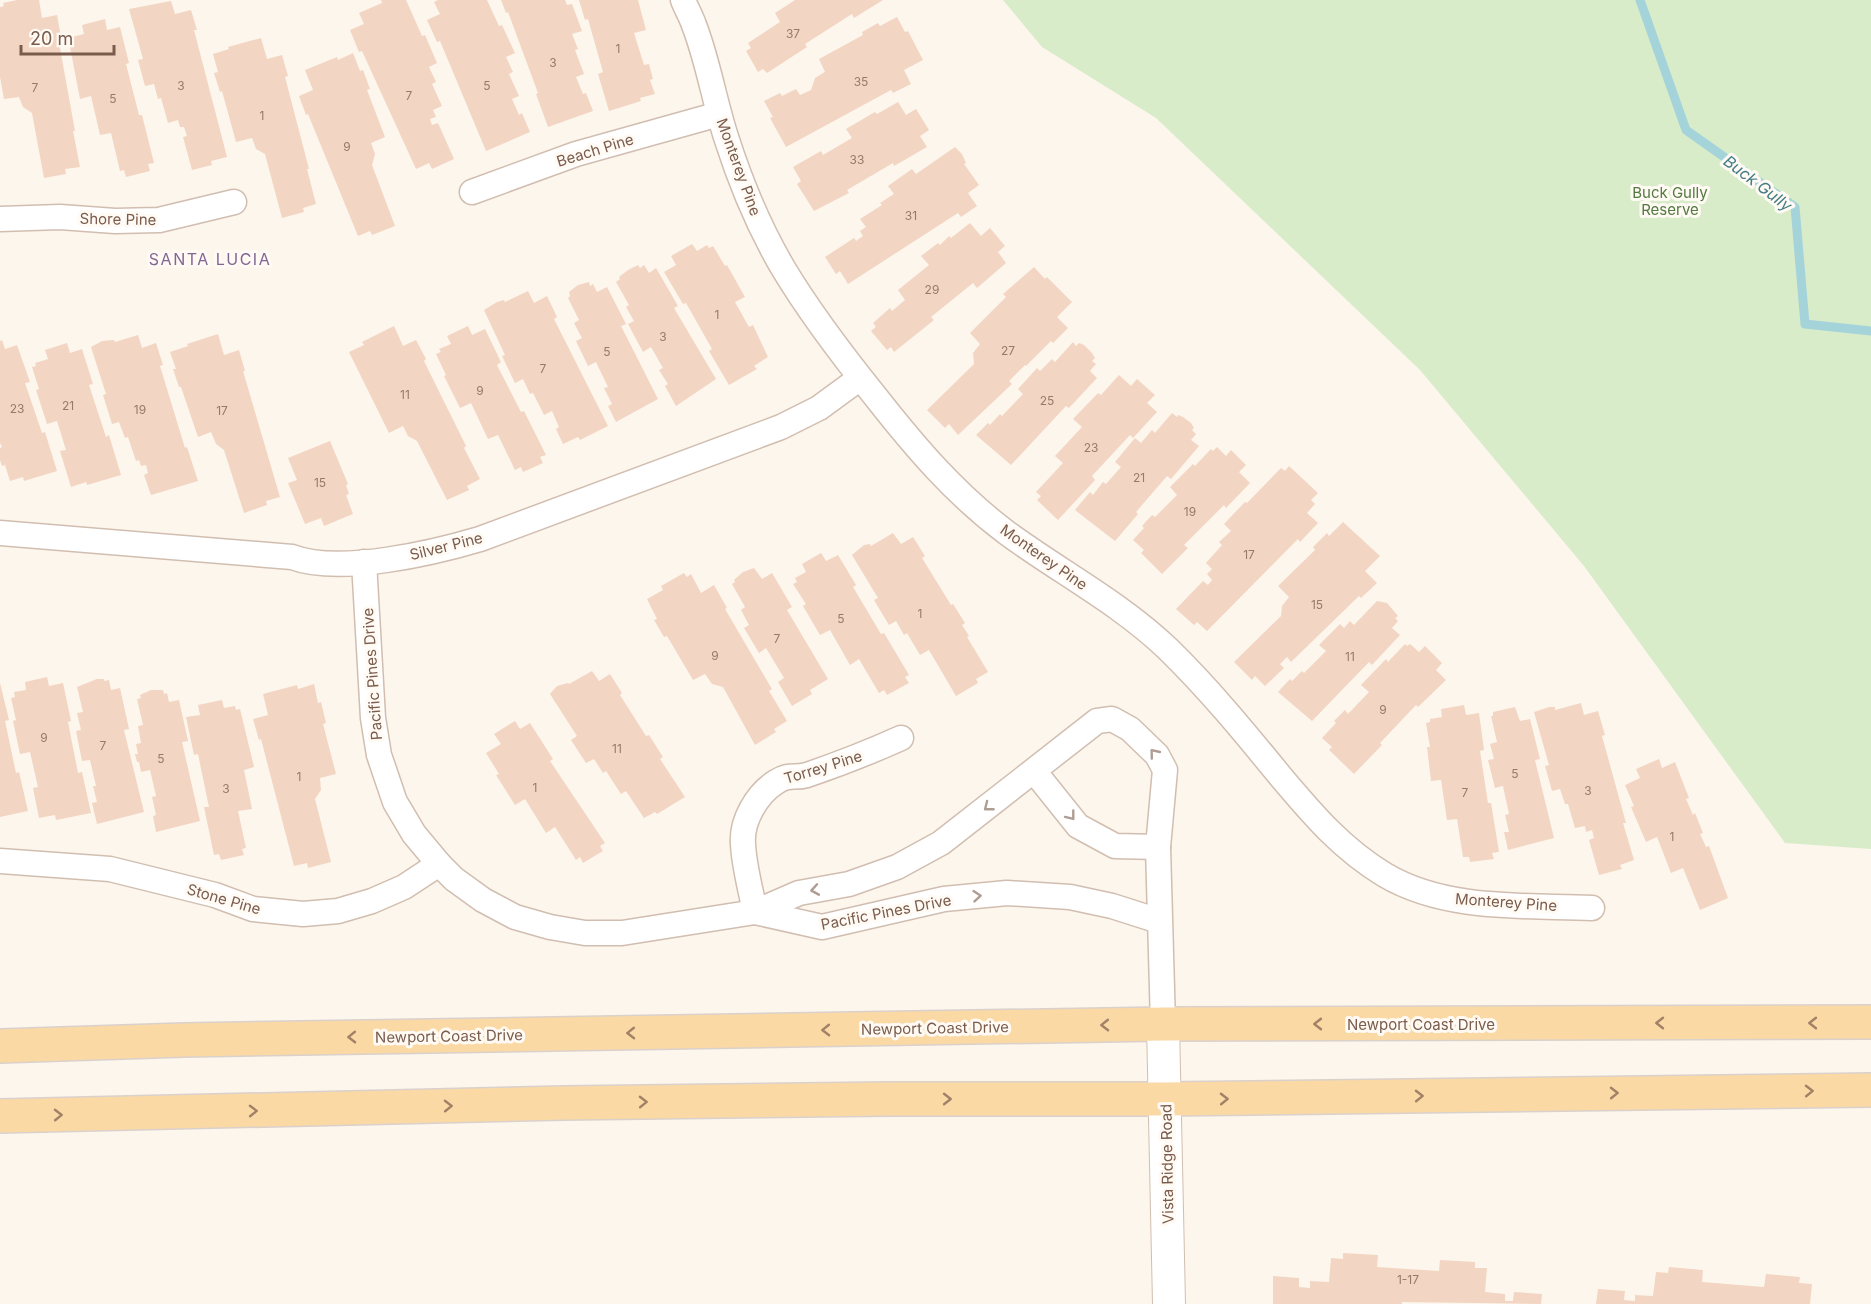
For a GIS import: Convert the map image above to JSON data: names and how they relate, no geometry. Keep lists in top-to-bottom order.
{
  "streets": {
    "main road": ["Newport Coast Drive"],
    "street": [
      "Beach Pine",
      "Monterey Pine",
      "Shore Pine",
      "Silver Pine",
      "Pacific Pines Drive",
      "Torrey Pine",
      "Stone Pine",
      "Vista Ridge Road"
    ]
  },
  "crossings": [
    ["Beach Pine", "Monterey Pine"],
    ["Monterey Pine", "Silver Pine"],
    ["Silver Pine", "Pacific Pines Drive"],
    ["Pacific Pines Drive", "Torrey Pine"],
    ["Pacific Pines Drive", "Stone Pine"],
    ["Pacific Pines Drive", "Newport Coast Drive"],
    ["Pacific Pines Drive", "Vista Ridge Road"],
    ["Newport Coast Drive", "Vista Ridge Road"]
  ],
  "districts": ["SANTA LUCIA"],
  "water": ["Buck Gully"],
  "parks": ["Buck Gully Reserve"],
  "house_numbers": [
    "37",
    "1",
    "3",
    "35",
    "3",
    "5",
    "7",
    "7",
    "5",
    "1",
    "9",
    "33",
    "31",
    "29",
    "1",
    "3",
    "27",
    "5",
    "7",
    "9",
    "11",
    "25",
    "21",
    "23",
    "19",
    "17",
    "23",
    "21",
    "15",
    "19",
    "17",
    "15",
    "1",
    "5",
    "7",
    "9",
    "11",
    "9",
    "9",
    "7",
    "11",
    "5",
    "5",
    "1",
    "1",
    "3",
    "3",
    "7",
    "1",
    "1-17"
  ],
  "scale_bar": "20 m"
}
